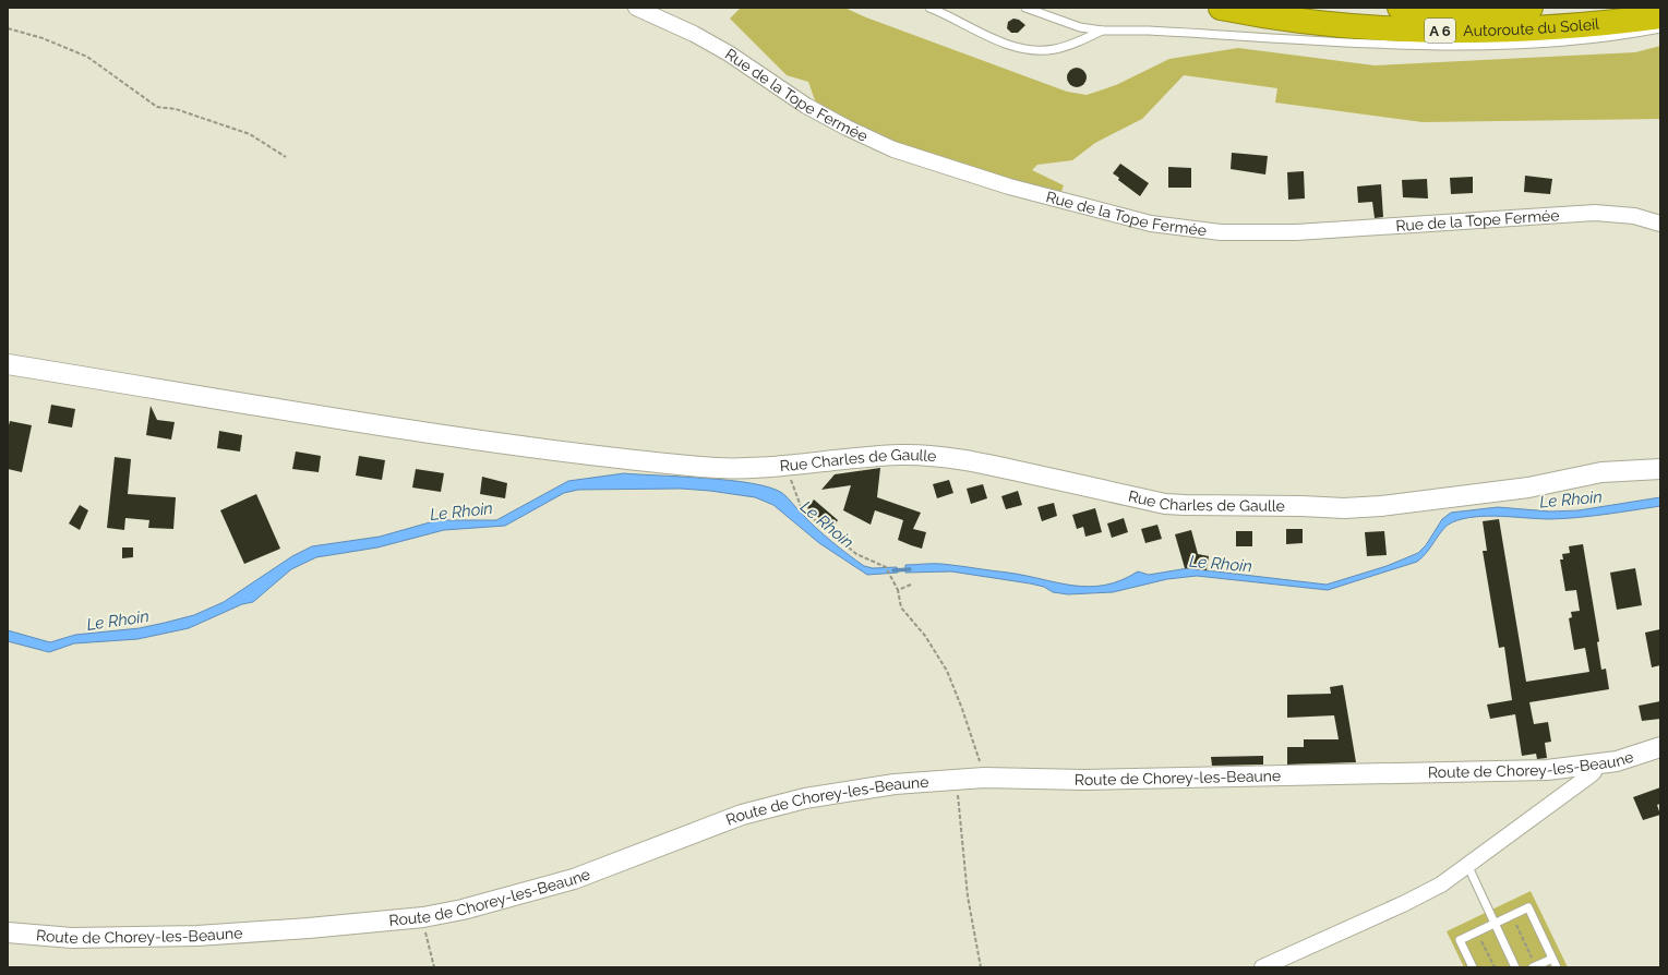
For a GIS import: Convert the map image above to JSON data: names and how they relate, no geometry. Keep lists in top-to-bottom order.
{
  "streets": {
    "highway": ["Autoroute du Soleil", "A 6"],
    "street": ["Rue de la Tope Fermée", "Rue Charles de Gaulle", "Route de Chorey-les-Beaune"]
  },
  "water": ["Le Rhoin"]
}
